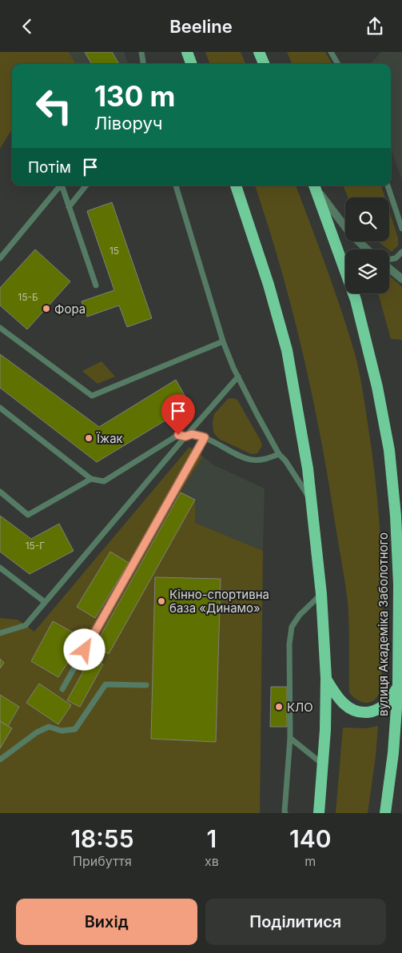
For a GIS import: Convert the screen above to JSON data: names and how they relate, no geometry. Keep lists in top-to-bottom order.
{
  "streets": {
    "highway": ["вулиця Академіка Заболотного"]
  },
  "places": [
    "Фора",
    "Їжак",
    "Кінно-спортивна база «Динамо»",
    "КЛО"
  ],
  "house_numbers": ["15", "15-Б", "15-Г"],
  "page": {
    "header": "Beeline",
    "turn": ["130 m", "Ліворуч"],
    "then": "Потім",
    "eta": [
      "18:55",
      "Прибуття",
      "1",
      "хв",
      "140",
      "m"
    ],
    "buttons": ["Вихід", "Поділитися"]
  }
}
